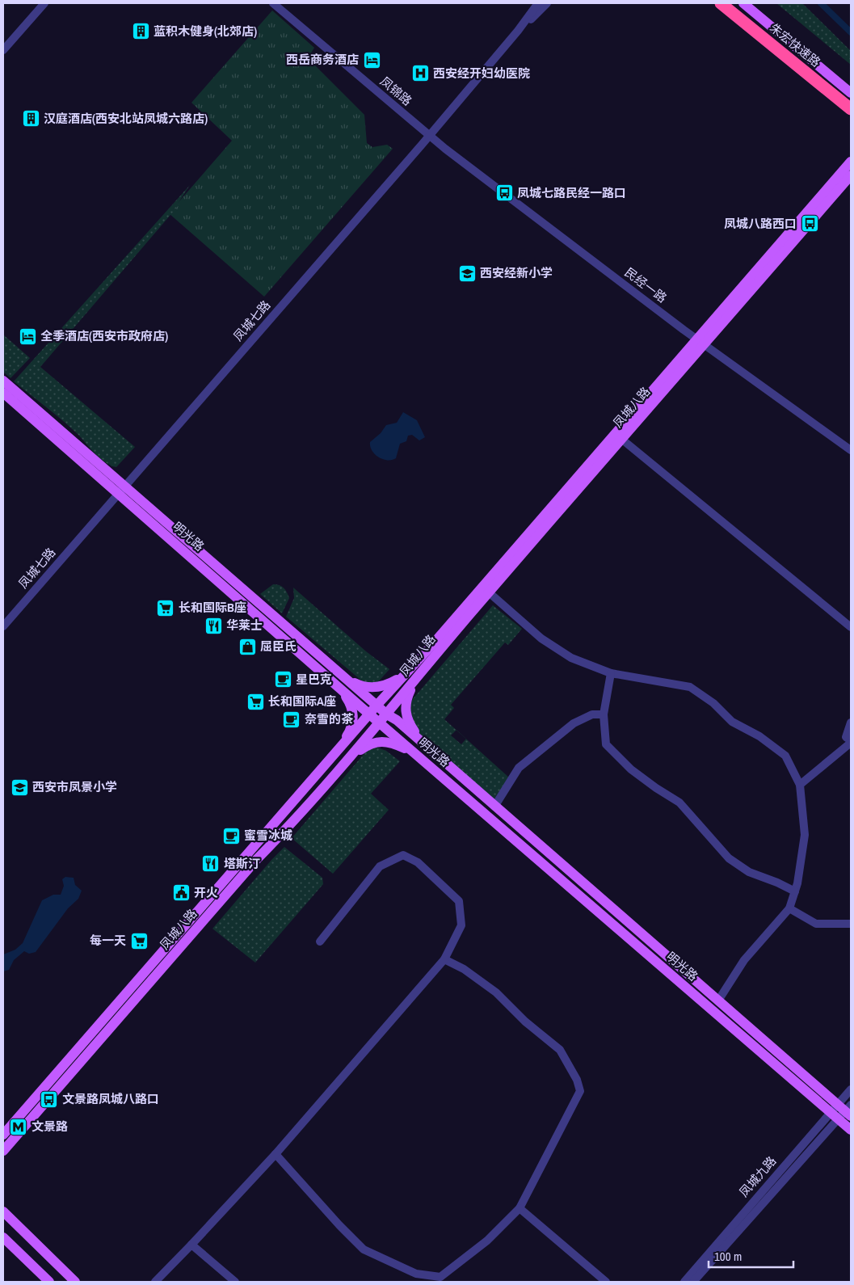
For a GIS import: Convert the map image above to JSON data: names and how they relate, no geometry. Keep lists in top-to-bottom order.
{
  "streets": {
    "highway": ["朱宏快速路"],
    "main road": ["凤城八路", "明光路"],
    "street": [
      "凤锦路",
      "民经一路",
      "凤城七路",
      "凤城九路"
    ]
  },
  "crossings": [
    ["凤锦路", "民经一路"],
    ["凤锦路", "凤城七路"],
    ["民经一路", "凤城七路"],
    ["民经一路", "凤城八路"],
    ["凤城七路", "明光路"],
    ["凤城八路", "明光路"],
    ["明光路", "凤城九路"]
  ],
  "places": {
    "building": ["蓝积木健身(北郊店)", "汉庭酒店(西安北站凤城六路店)"],
    "hotel": ["西岳商务酒店", "全季酒店(西安市政府店)"],
    "hospital": ["西安经开妇幼医院"],
    "bus stop": ["凤城七路民经一路口", "凤城八路西口", "文景路凤城八路口"],
    "school or university": ["西安经新小学", "西安市凤景小学"],
    "supermarket": ["长和国际B座", "长和国际A座", "每一天"],
    "restaurant": ["华莱士", "塔斯汀"],
    "shop": ["屈臣氏"],
    "cafe": ["星巴克", "奈雪的茶", "蜜雪冰城"],
    "public building": ["开火"],
    "metro station": ["文景路"]
  },
  "scale_bar": "100 m"
}
